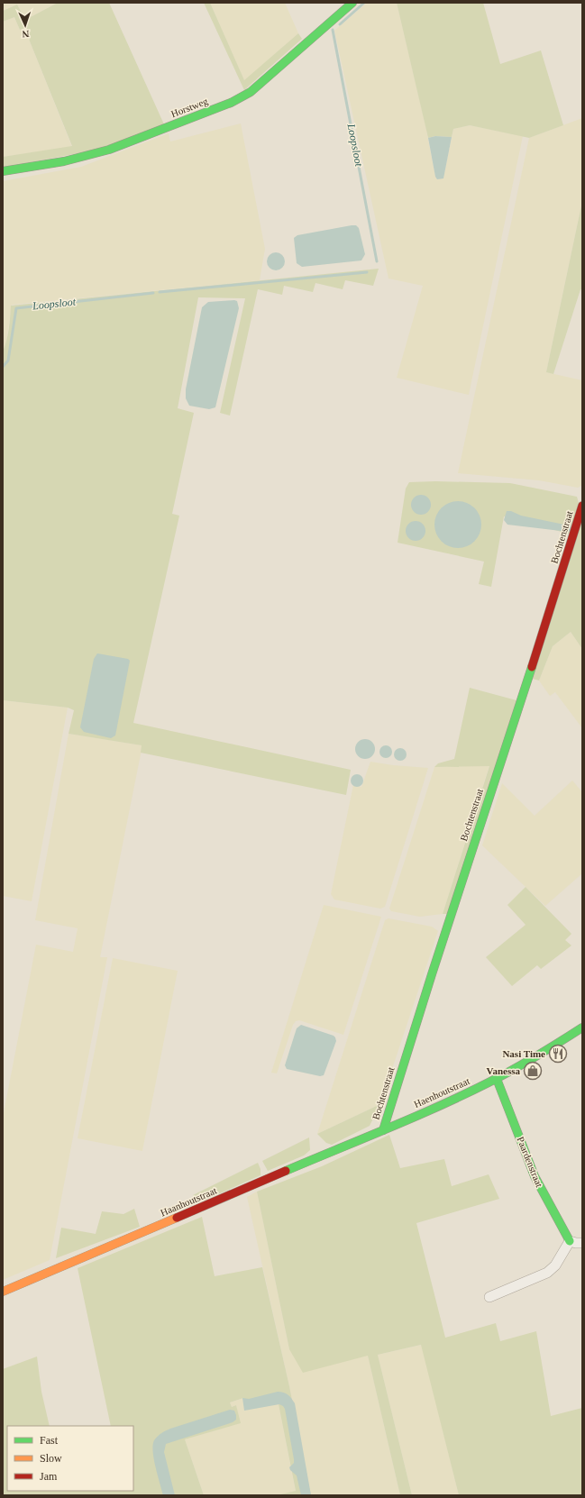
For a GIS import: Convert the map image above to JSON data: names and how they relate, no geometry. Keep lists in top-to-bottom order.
{
  "streets": {
    "street": [
      "Horstweg",
      "Bochtenstraat",
      "Haenhoutstraat",
      "Paardenstraat",
      "Haanhoutstraat"
    ]
  },
  "crossings": [
    ["Bochtenstraat", "Haenhoutstraat"],
    ["Bochtenstraat", "Haanhoutstraat"],
    ["Haenhoutstraat", "Paardenstraat"],
    ["Haenhoutstraat", "Haanhoutstraat"]
  ],
  "water": ["Loopsloot"],
  "places": {
    "restaurant": ["Nasi Time"],
    "shop": ["Vanessa"]
  },
  "legend": ["Fast", "Slow", "Jam"],
  "north": "bottom"
}
